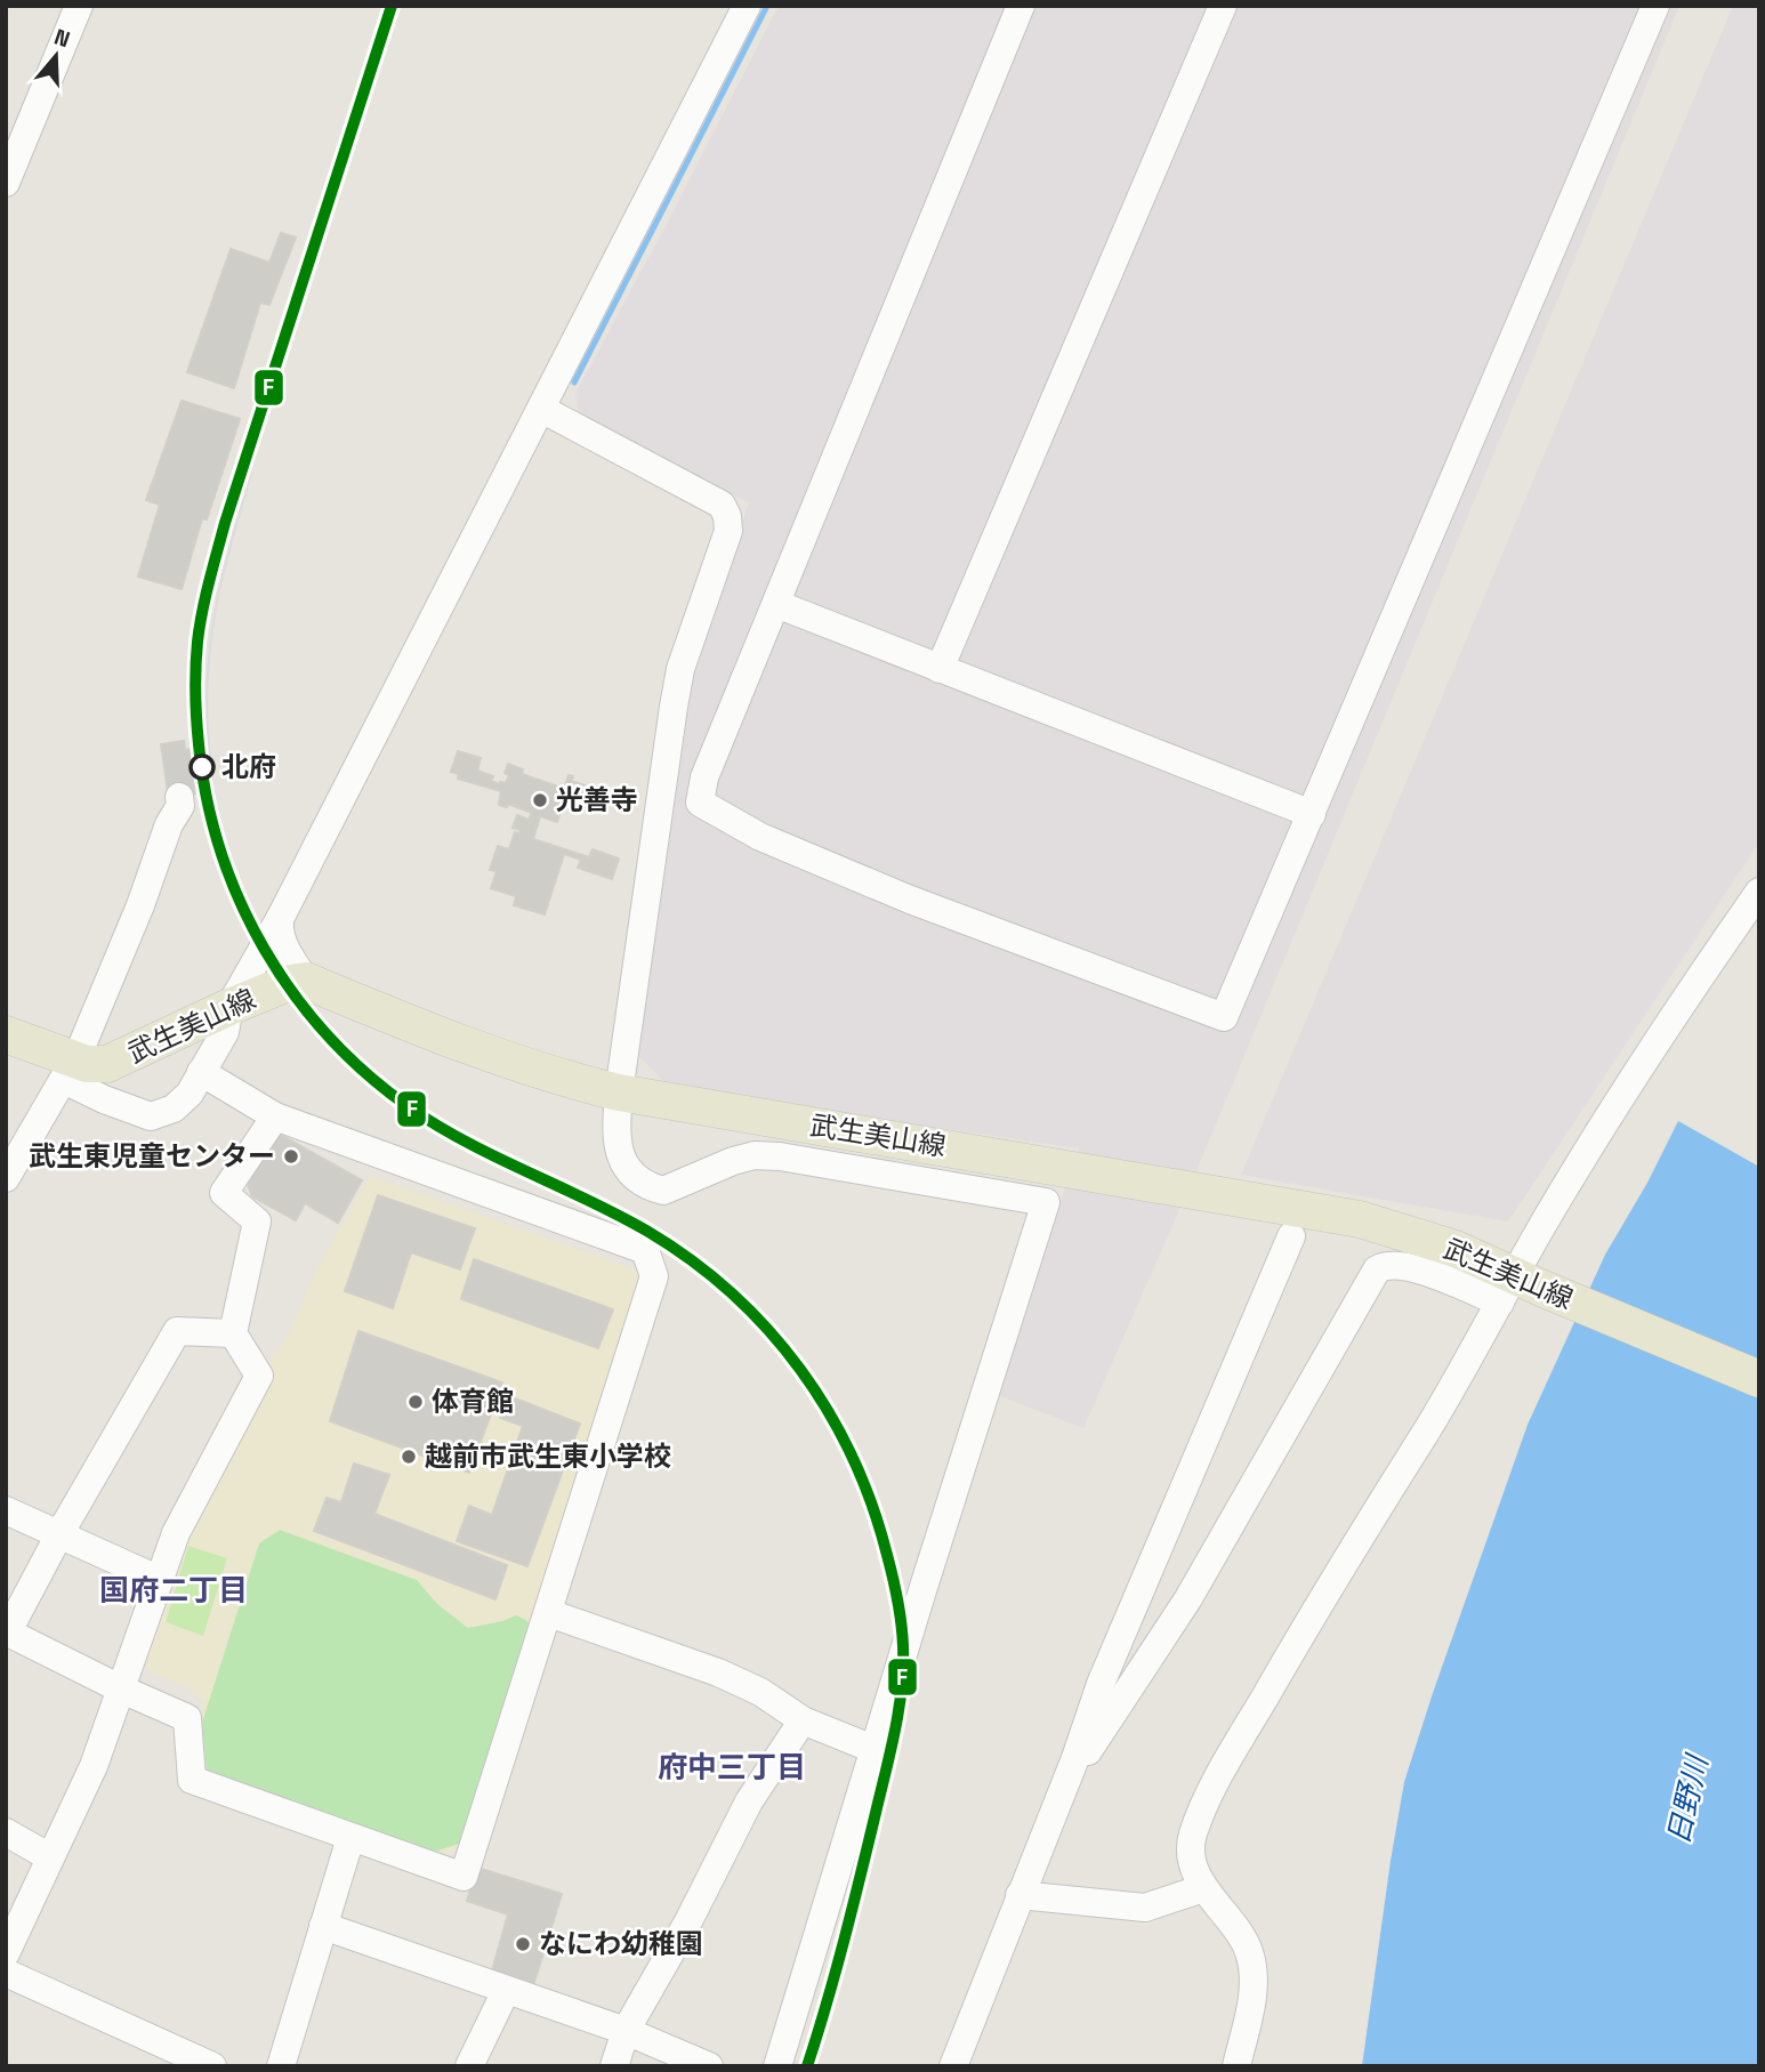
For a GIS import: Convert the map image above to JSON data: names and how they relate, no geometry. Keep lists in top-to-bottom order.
{
  "streets": {
    "main road": ["武生美山線"]
  },
  "districts": ["国府二丁目", "府中三丁目"],
  "water": ["日野川"],
  "places": [
    "北府",
    "光善寺",
    "武生東児童センター",
    "体育館",
    "越前市武生東小学校",
    "なにわ幼稚園"
  ],
  "lines": ["transit line F"],
  "north": "top"
}
